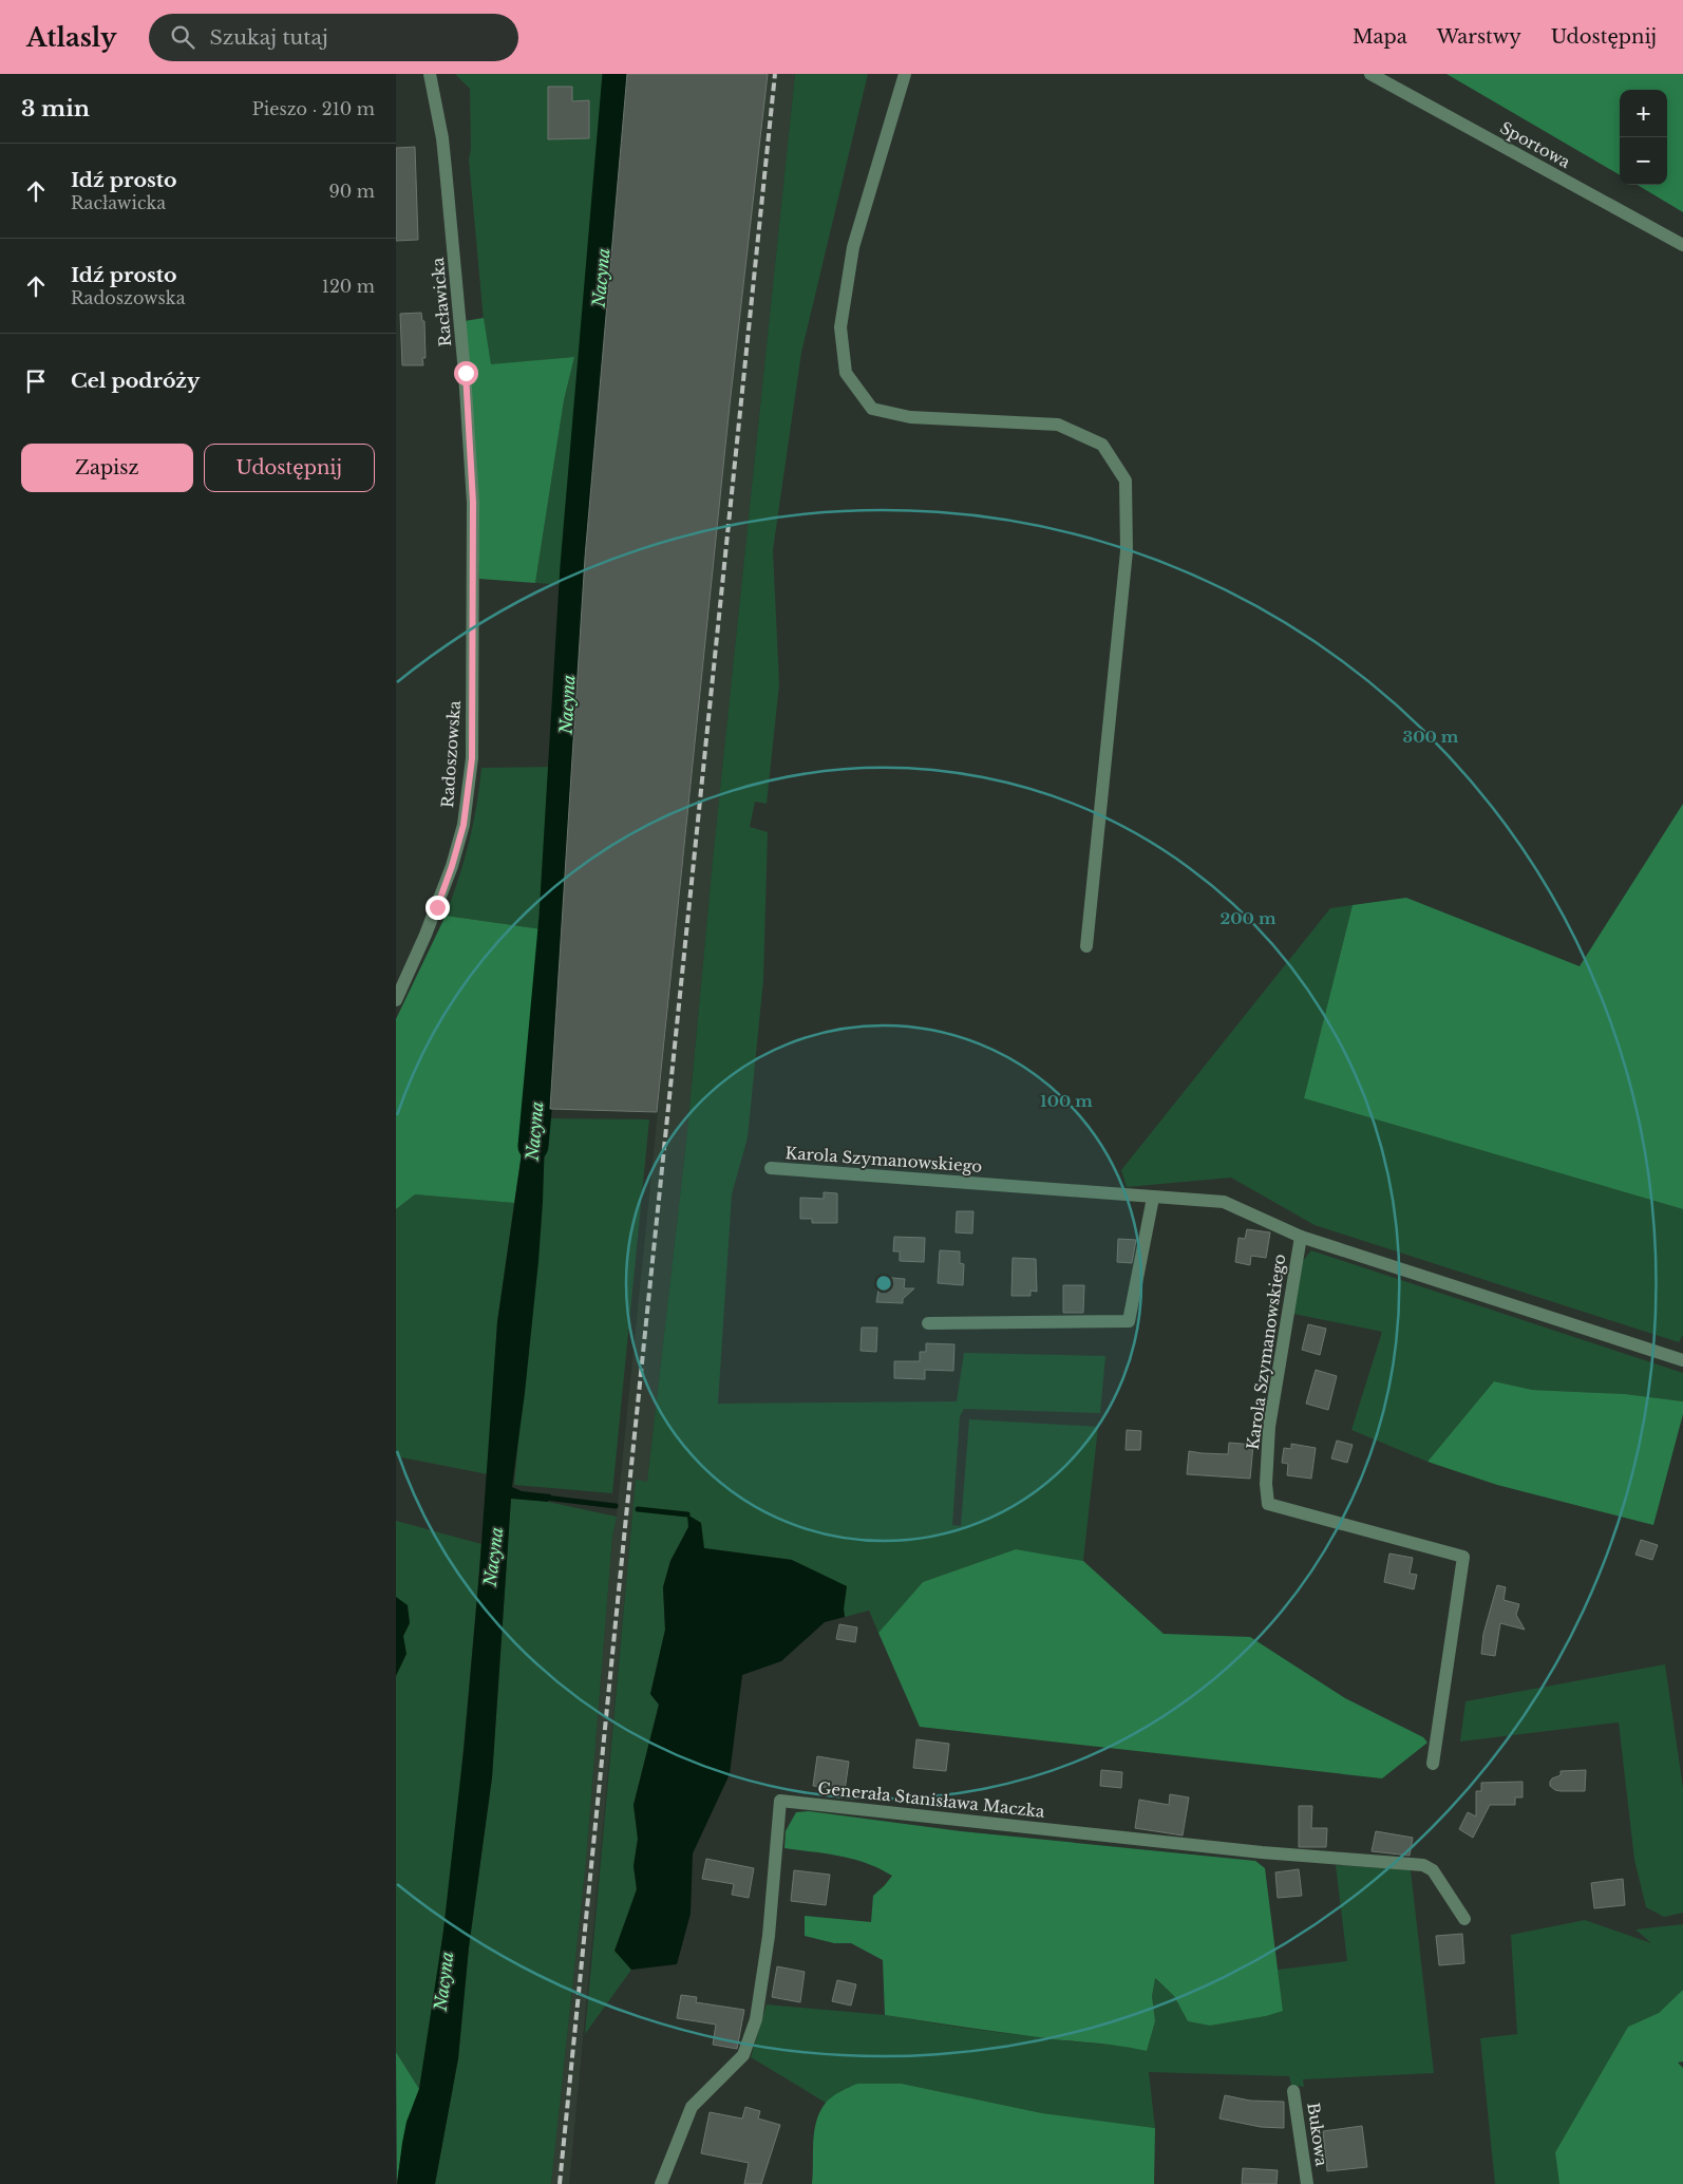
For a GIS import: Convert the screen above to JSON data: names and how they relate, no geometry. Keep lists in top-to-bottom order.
{
  "streets": {
    "street": [
      "Sportowa",
      "Racławicka",
      "Radoszowska",
      "Karola Szymanowskiego",
      "Generała Stanisława Maczka",
      "Bukowa"
    ]
  },
  "crossings": [
    ["Racławicka", "Radoszowska"]
  ],
  "water": ["Nacyna"],
  "page": {
    "header": "Atlasly",
    "search": "Szukaj tutaj",
    "nav": ["Mapa", "Warstwy", "Udostępnij"],
    "heading": ["3 min", "Pieszo · 210 m"],
    "map_buttons": ["+", "−"],
    "list": [
      ["Idź prosto", "Racławicka", "90 m"],
      ["Idź prosto", "Radoszowska", "120 m"],
      "Cel podróży"
    ],
    "buttons": ["Zapisz", "Udostępnij"]
  },
  "rings": ["300 m", "200 m", "100 m"]
}
